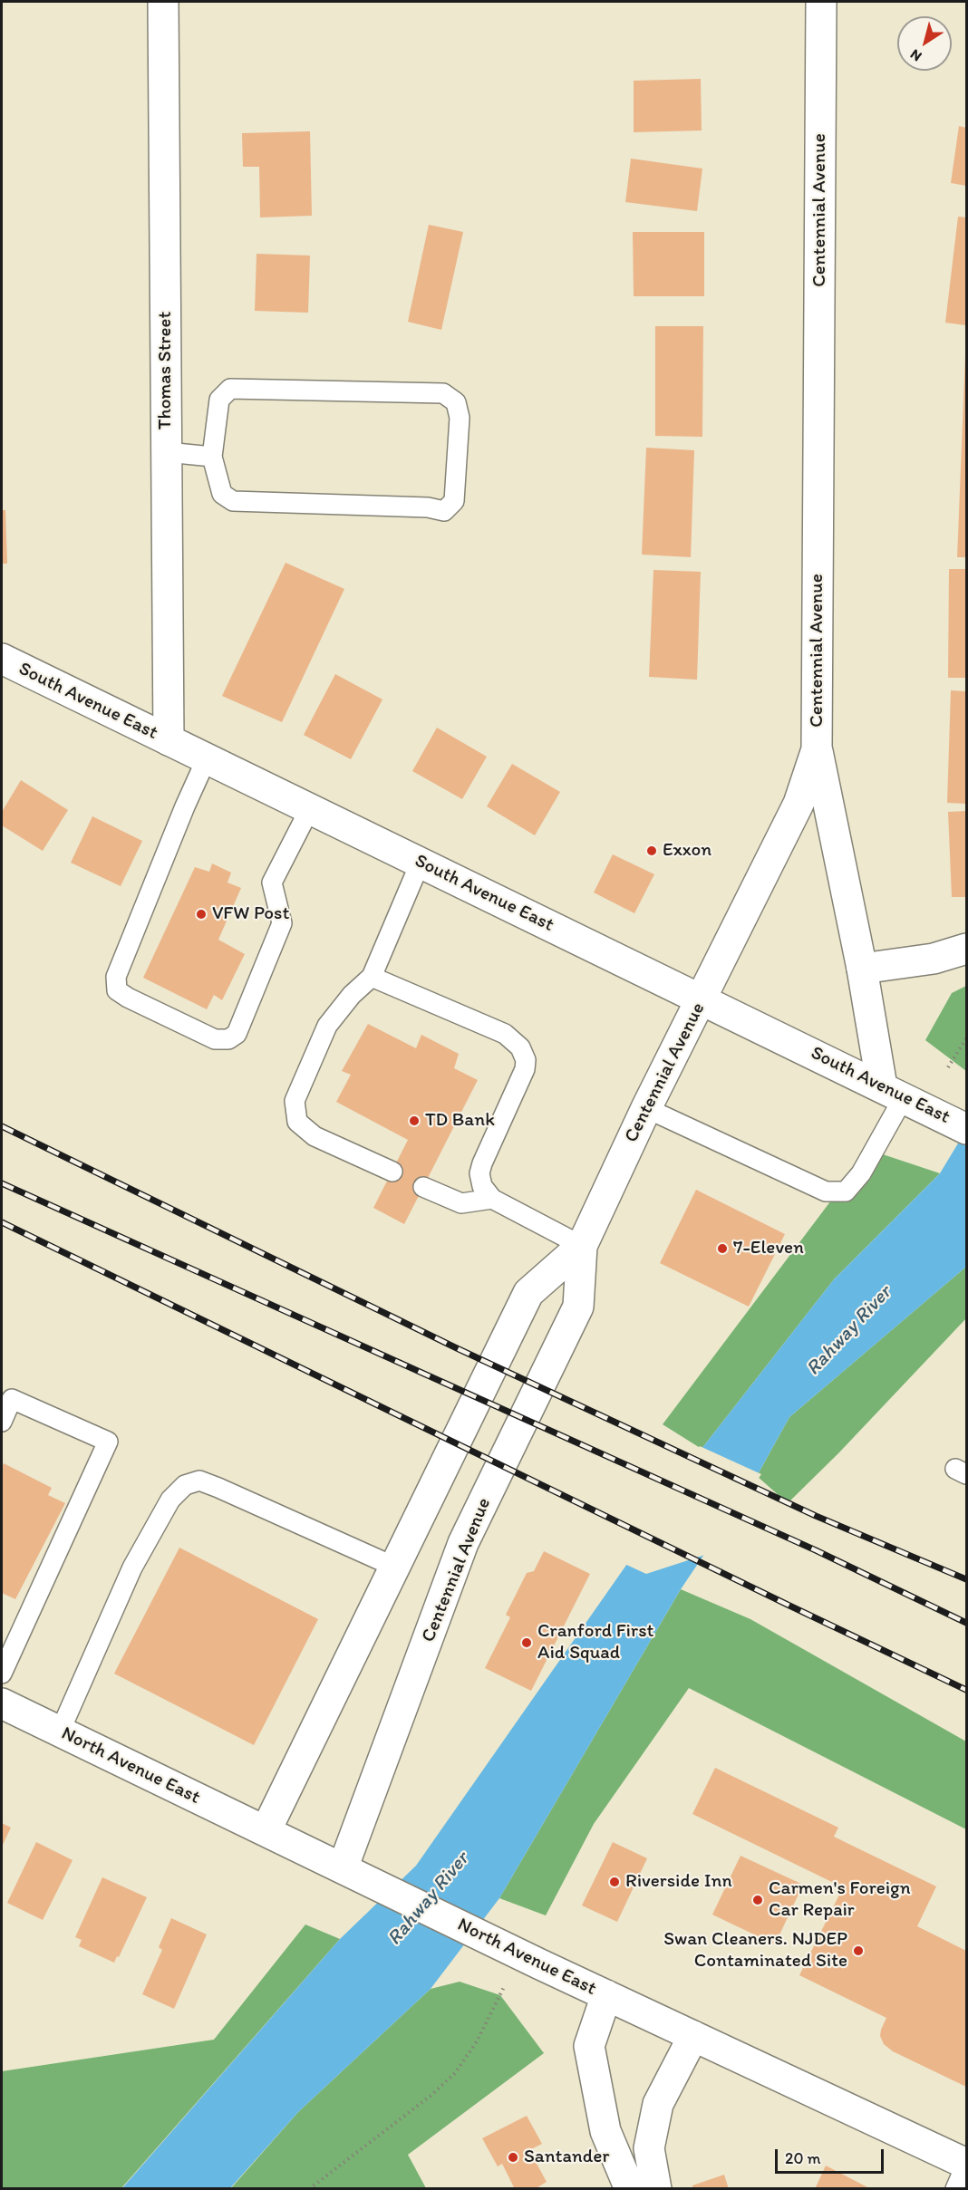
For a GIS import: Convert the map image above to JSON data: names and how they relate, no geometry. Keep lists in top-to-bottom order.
{
  "streets": {
    "street": [
      "Centennial Avenue",
      "Thomas Street",
      "South Avenue East",
      "North Avenue East"
    ]
  },
  "crossings": [
    ["Centennial Avenue", "South Avenue East"],
    ["Centennial Avenue", "North Avenue East"],
    ["Thomas Street", "South Avenue East"]
  ],
  "water": ["Rahway River"],
  "places": [
    "Exxon",
    "VFW Post",
    "TD Bank",
    "7-Eleven",
    "Cranford First Aid Squad",
    "Riverside Inn",
    "Carmen's Foreign Car Repair",
    "Swan Cleaners. NJDEP Contaminated Site",
    "Santander"
  ],
  "scale_bar": "20 m",
  "north": "bottom left"
}
